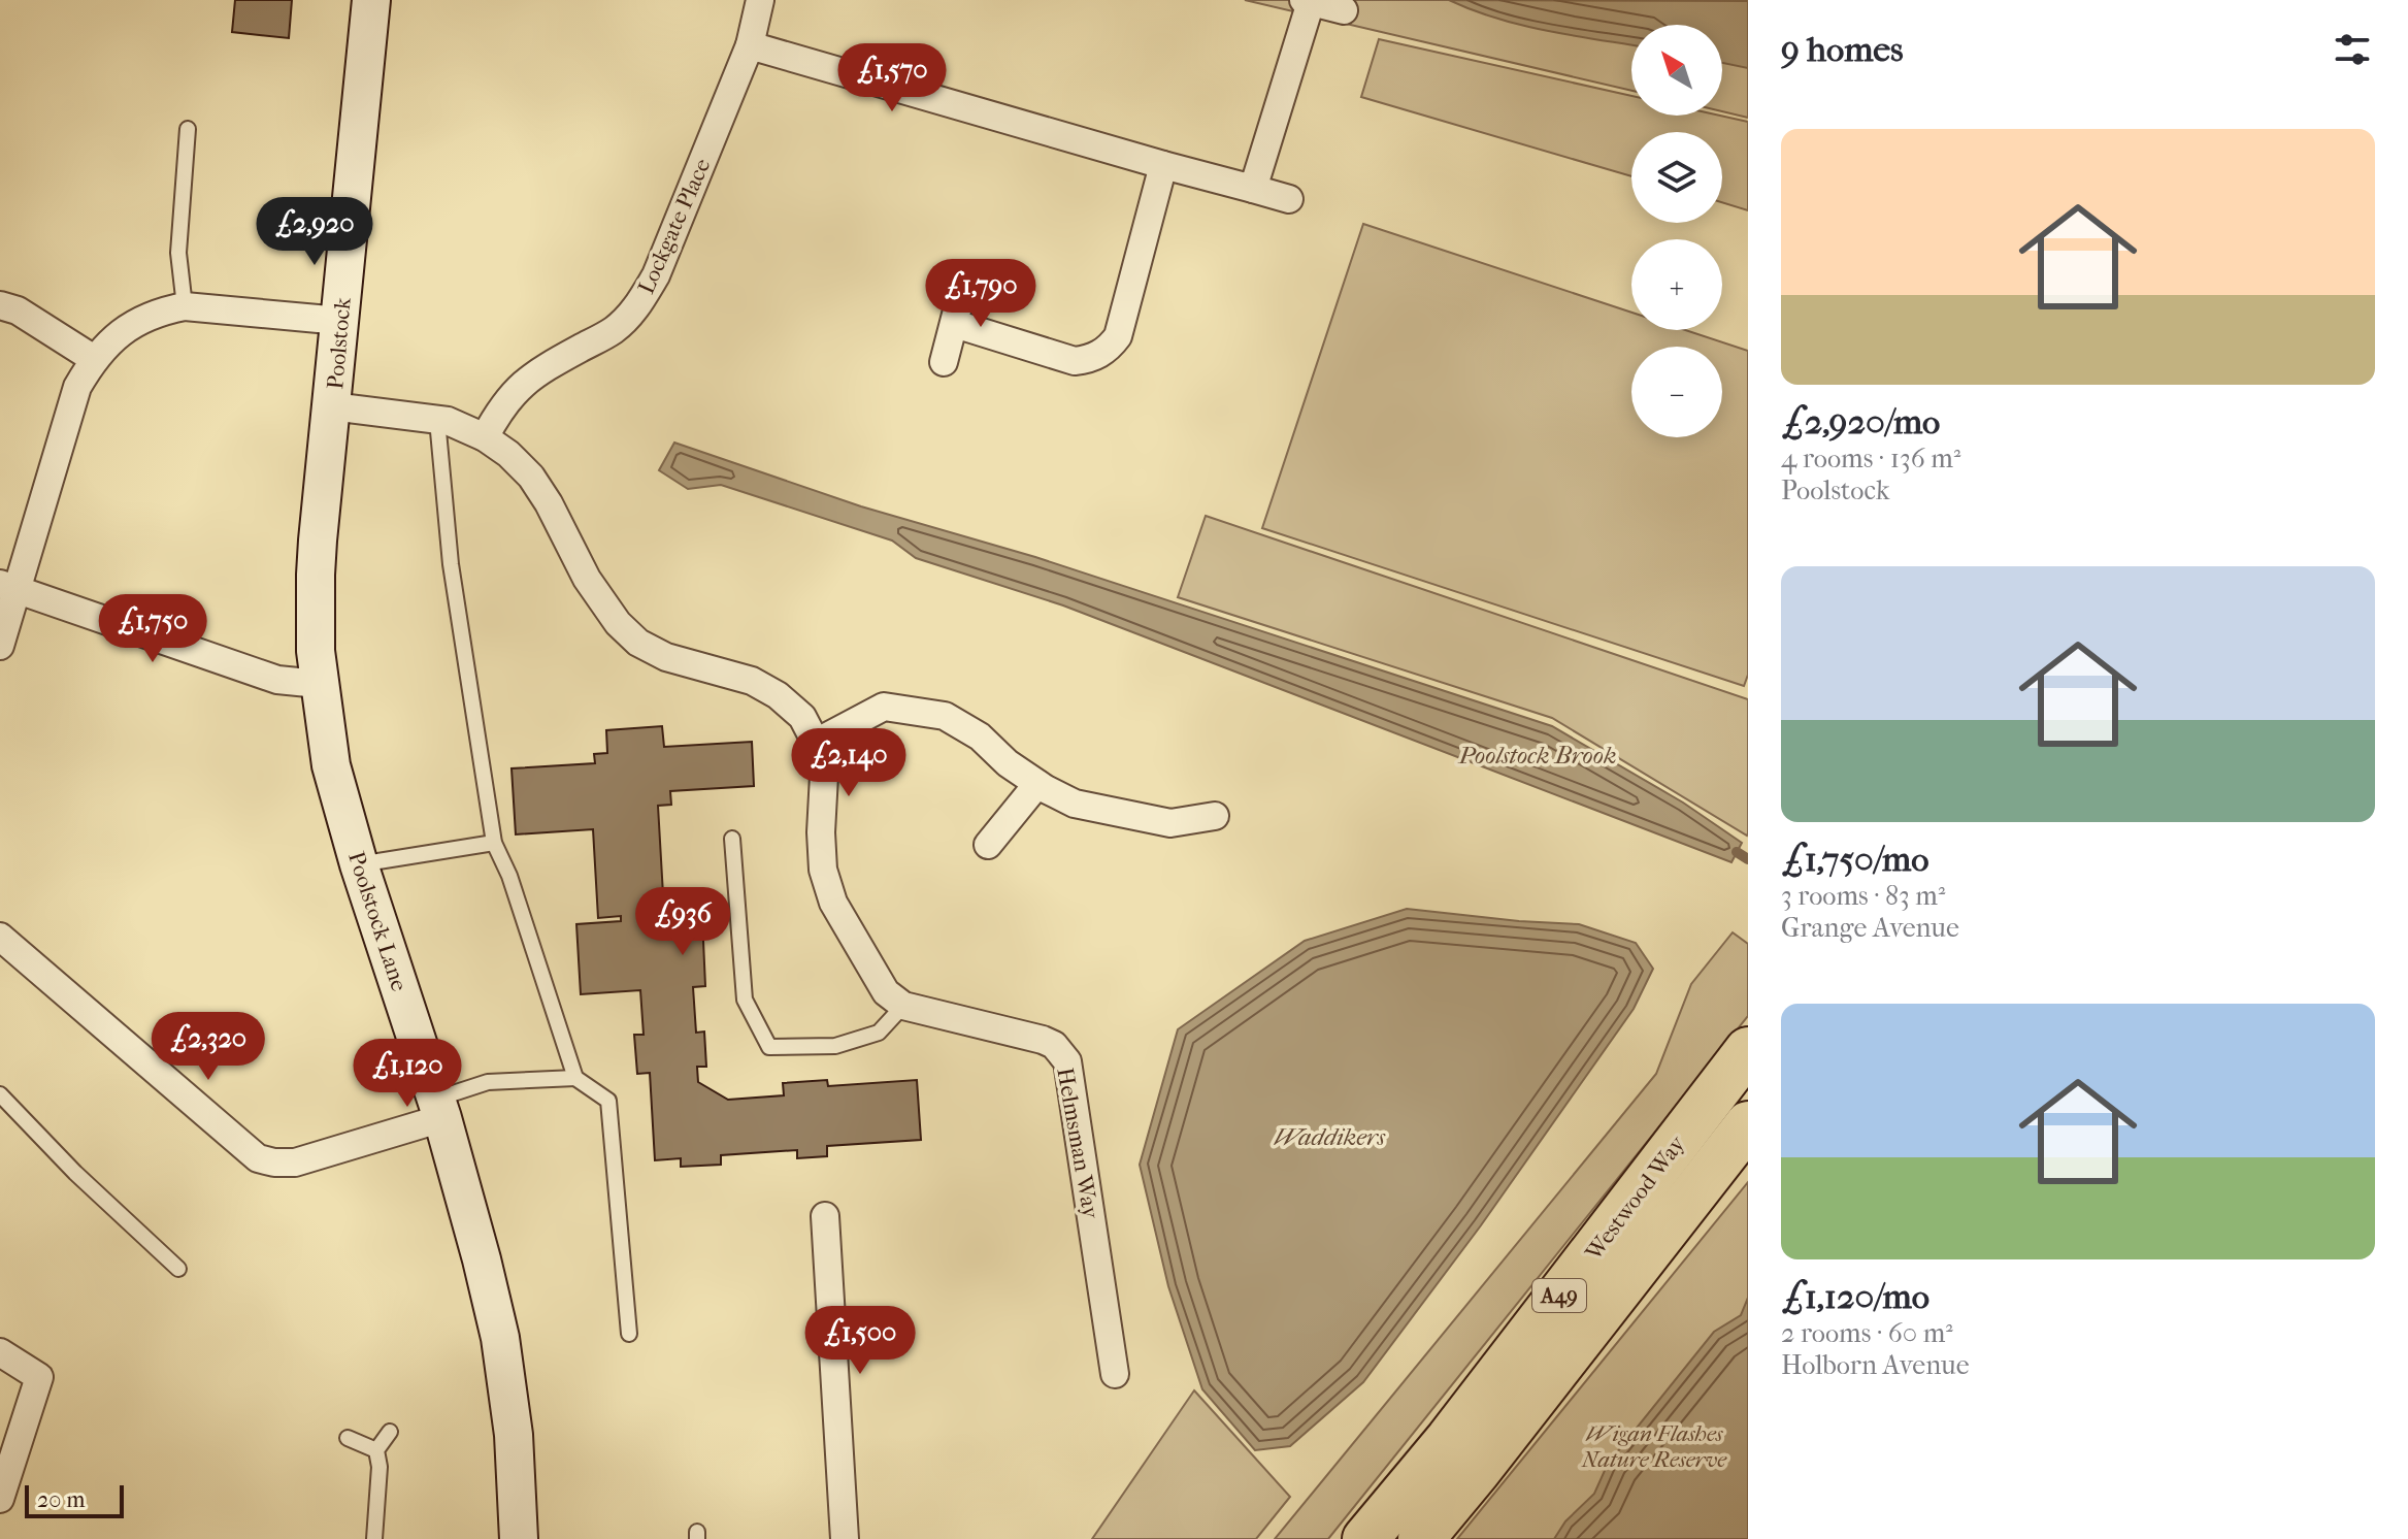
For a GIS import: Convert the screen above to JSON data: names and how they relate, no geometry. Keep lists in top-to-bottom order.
{
  "streets": {
    "highway": ["Westwood Way", "A49"],
    "main road": ["Poolstock", "Poolstock Lane"],
    "street": ["Lockgate Place", "Helmsman Way"]
  },
  "crossings": [
    ["Poolstock", "Poolstock Lane"]
  ],
  "water": ["Poolstock Brook", "Waddikers"],
  "parks": ["Wigan Flashes Nature Reserve"],
  "scale_bar": "20 m",
  "north": "top left",
  "page": {
    "heading": "9 homes",
    "map_buttons": ["+", "−"],
    "price": [
      "£1,570",
      "£2,920",
      "£1,790",
      "£1,750",
      "£2,140",
      "£936",
      "£2,320",
      "£1,120",
      "£1,500"
    ],
    "list": [
      {
        "name": "£2,920/mo",
        "note": "4 rooms · 136 m² · Poolstock"
      },
      {
        "name": "£1,750/mo",
        "note": "3 rooms · 83 m² · Grange Avenue"
      },
      {
        "name": "£1,120/mo",
        "note": "2 rooms · 60 m² · Holborn Avenue"
      }
    ],
    "scale": "20 m"
  }
}
